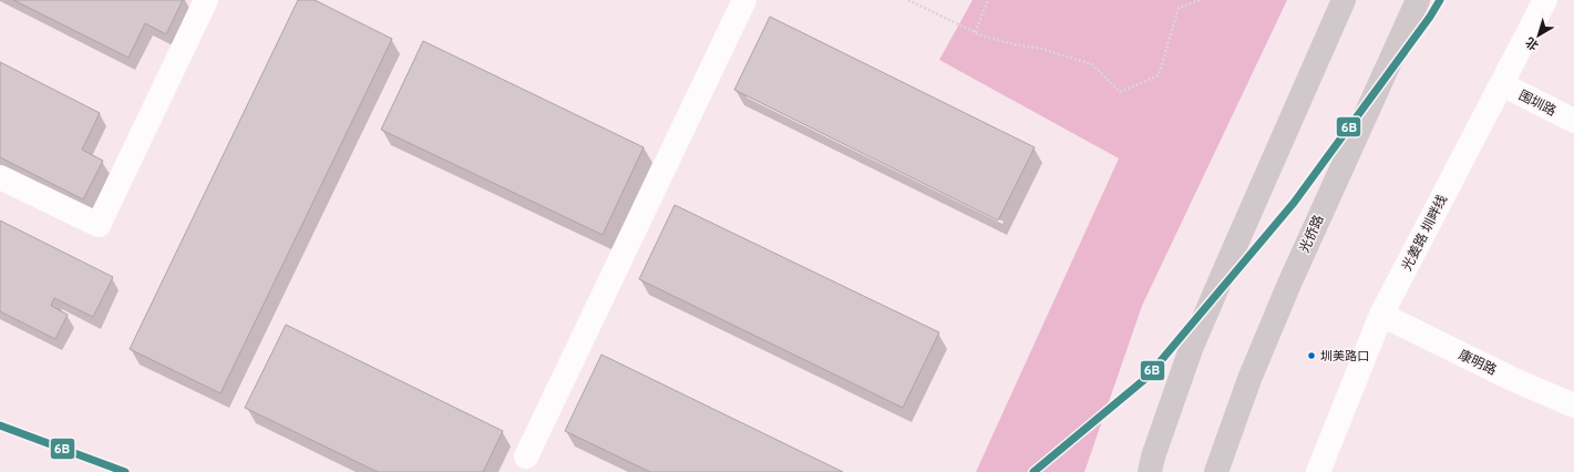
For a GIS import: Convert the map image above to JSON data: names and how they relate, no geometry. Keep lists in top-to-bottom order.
{
  "streets": {
    "main road": ["光侨路"],
    "street": ["围圳路", "光姜路 圳畔线", "康明路"]
  },
  "crossings": [
    ["围圳路", "光姜路 圳畔线"],
    ["光姜路 圳畔线", "康明路"]
  ],
  "places": ["圳美路口"],
  "lines": ["transit line 6B"],
  "north": "bottom left"
}
